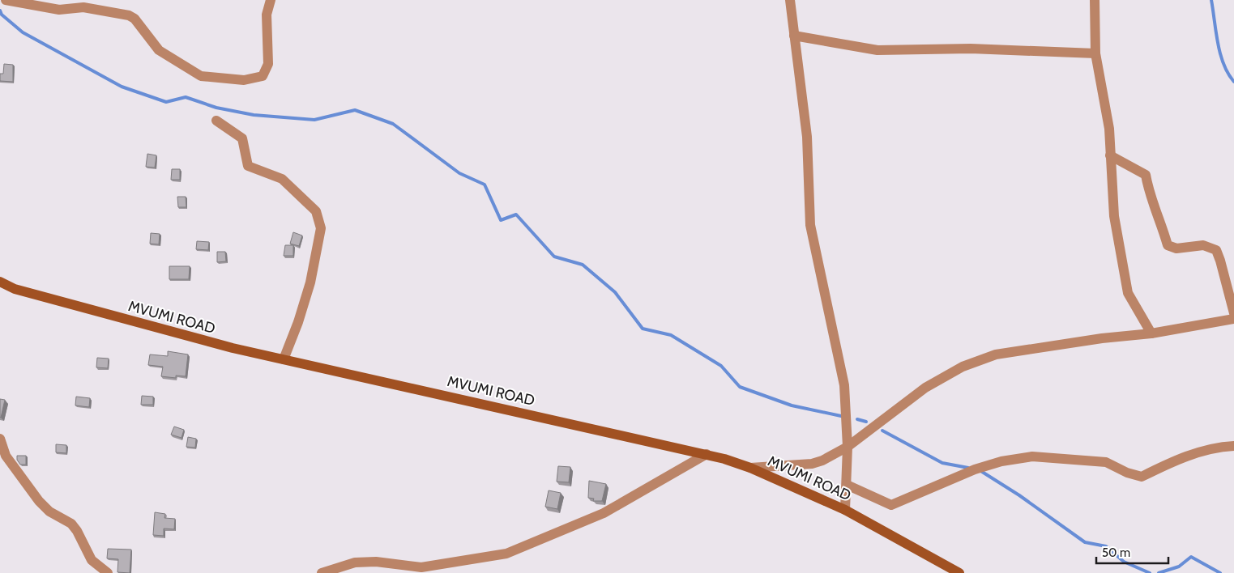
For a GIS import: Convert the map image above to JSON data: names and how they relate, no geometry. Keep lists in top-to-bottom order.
{
  "streets": {
    "street": ["MVUMI ROAD"]
  },
  "scale_bar": "50 m"
}
